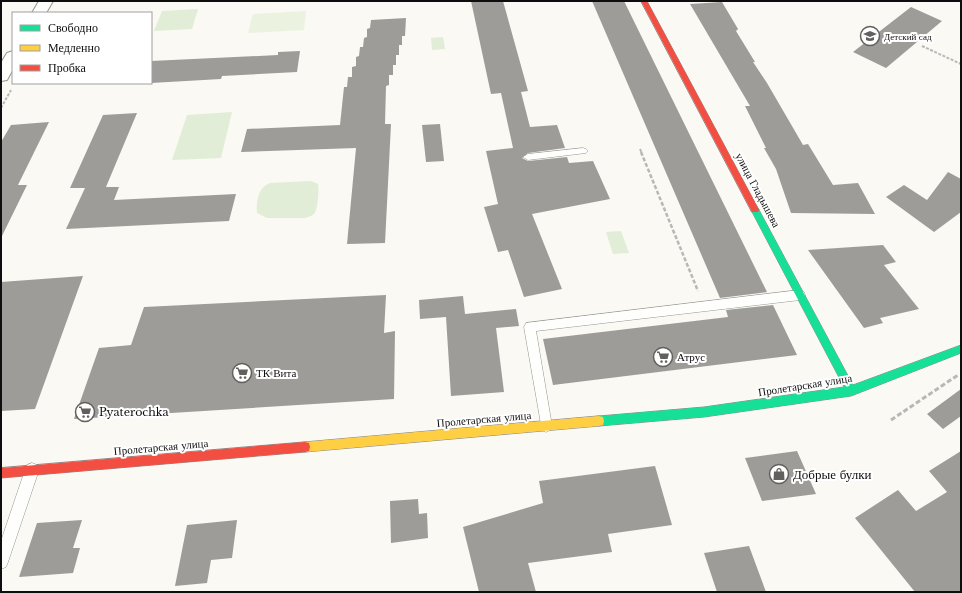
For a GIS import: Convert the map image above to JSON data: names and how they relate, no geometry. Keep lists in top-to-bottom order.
{
  "streets": {
    "main road": ["улица Гладышева", "Пролетарская улица"]
  },
  "crossings": [
    ["улица Гладышева", "Пролетарская улица"]
  ],
  "places": {
    "school or university": ["Детский сад"],
    "supermarket": ["Атрус", "ТК Вита", "Pyaterochka"],
    "shop": ["Добрые булки"]
  },
  "legend": ["Свободно", "Медленно", "Пробка"]
}
